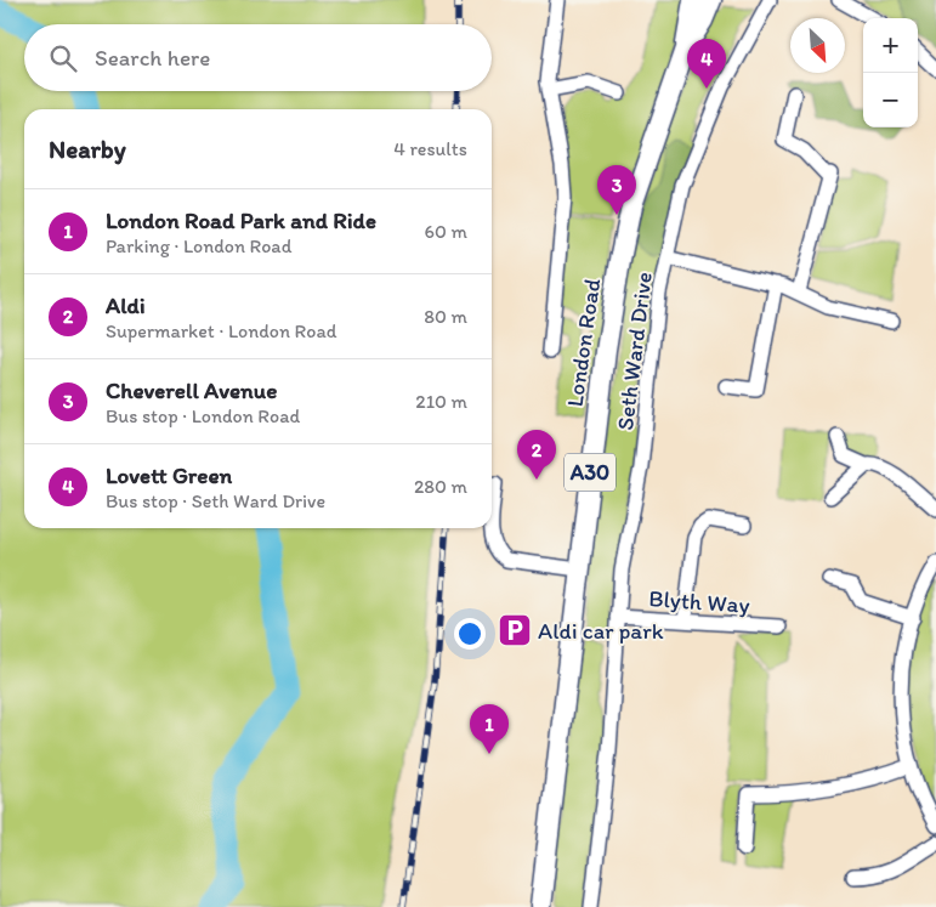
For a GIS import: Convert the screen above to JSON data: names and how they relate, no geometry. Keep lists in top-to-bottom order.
{
  "streets": {
    "highway": ["London Road", "A30"],
    "street": ["Seth Ward Drive", "Blyth Way"]
  },
  "crossings": [
    ["Seth Ward Drive", "Blyth Way"]
  ],
  "places": {
    "parking": ["Aldi car park"]
  },
  "north": "bottom right",
  "page": {
    "map_buttons": ["+", "−"],
    "search": "Search here",
    "pins": [
      "4",
      "3",
      "2",
      "1"
    ],
    "heading": ["Nearby", "4 results"],
    "list": [
      {
        "mark": "1",
        "name": "London Road Park and Ride",
        "note": "Parking · London Road",
        "value": "60 m"
      },
      {
        "mark": "2",
        "name": "Aldi",
        "note": "Supermarket · London Road",
        "value": "80 m"
      },
      {
        "mark": "3",
        "name": "Cheverell Avenue",
        "note": "Bus stop · London Road",
        "value": "210 m"
      },
      {
        "mark": "4",
        "name": "Lovett Green",
        "note": "Bus stop · Seth Ward Drive",
        "value": "280 m"
      }
    ]
  }
}
